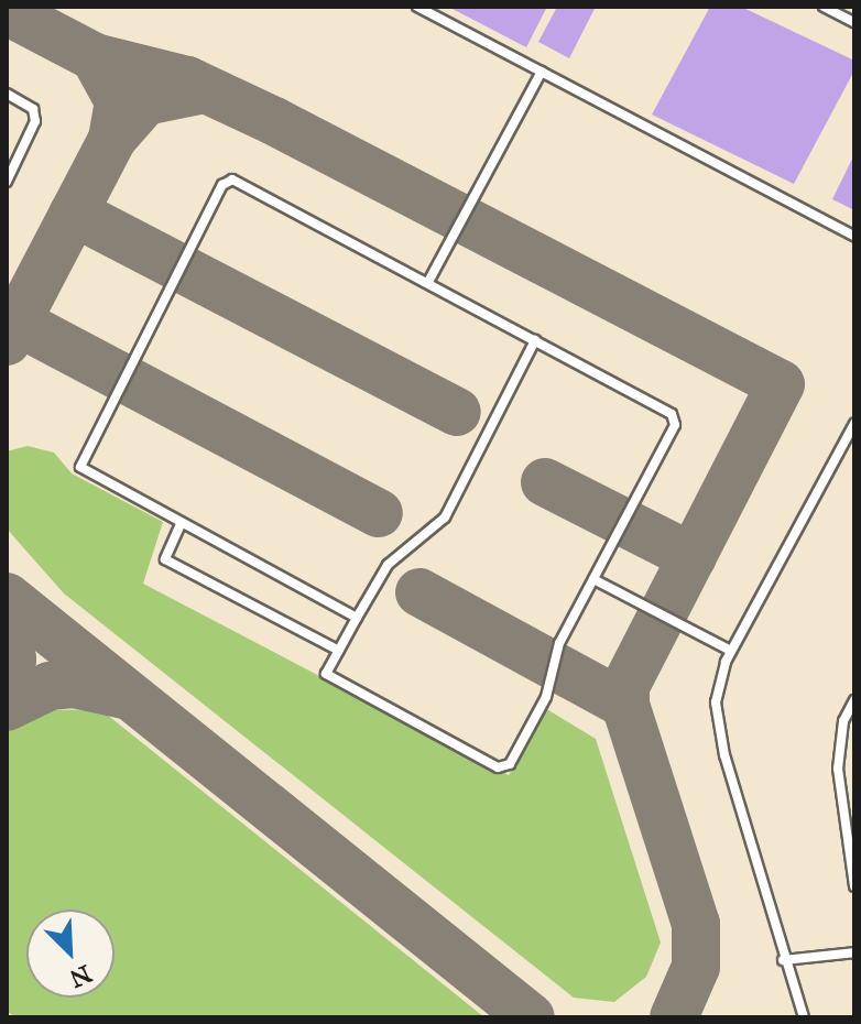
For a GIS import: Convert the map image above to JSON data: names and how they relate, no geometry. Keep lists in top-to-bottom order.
{
  "north": "bottom right"
}
